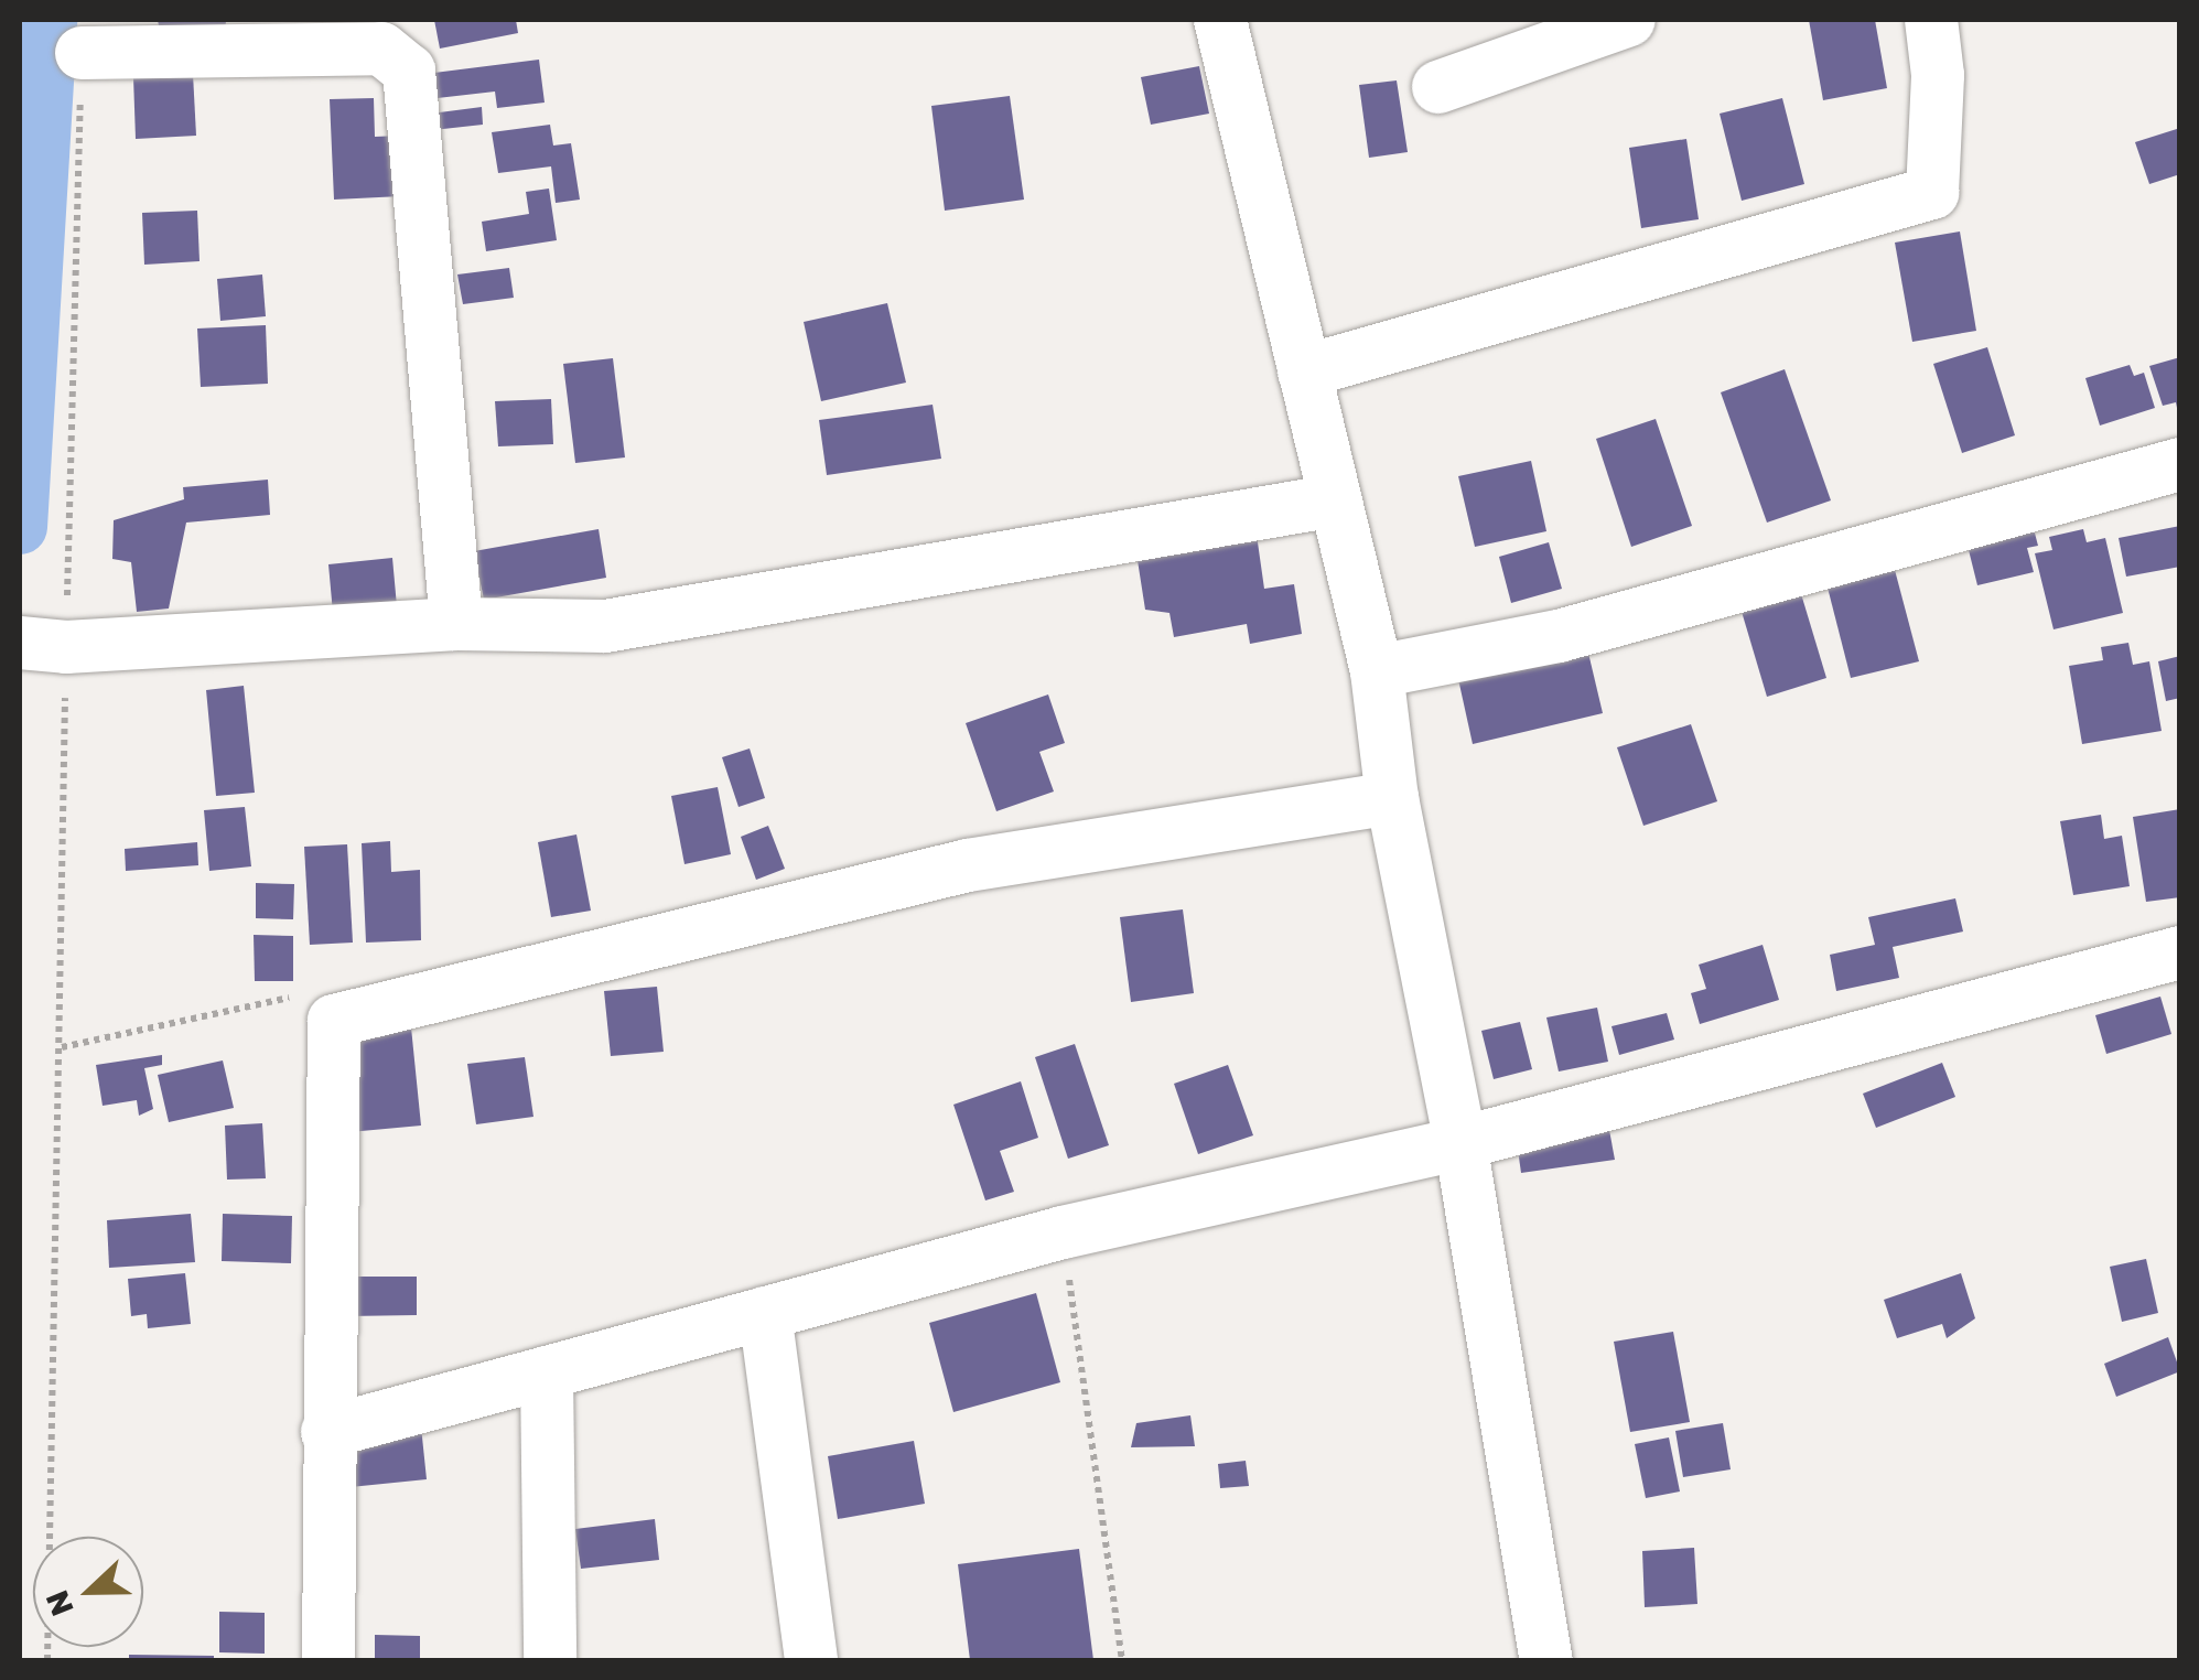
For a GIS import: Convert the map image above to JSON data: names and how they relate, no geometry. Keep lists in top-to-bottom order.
{
  "north": "left"
}
